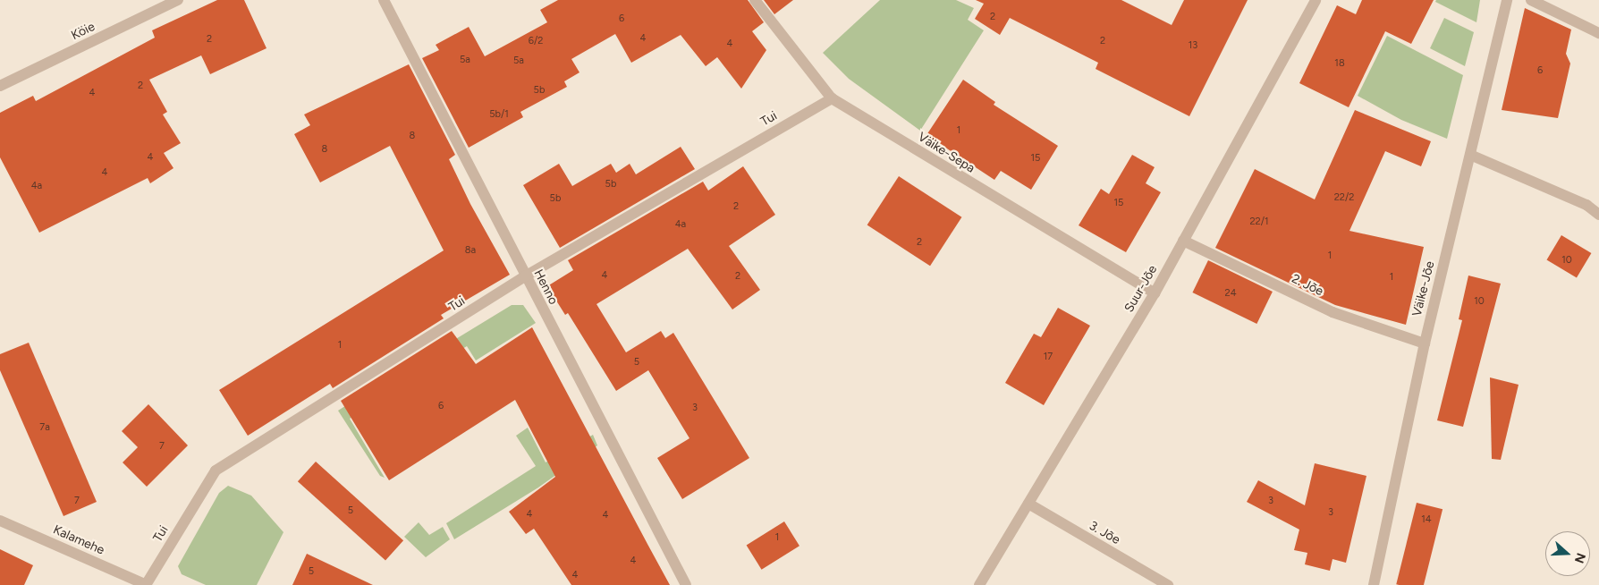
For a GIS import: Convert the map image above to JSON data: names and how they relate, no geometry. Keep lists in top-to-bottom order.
{
  "streets": {
    "street": [
      "Köie",
      "Tui",
      "Väike-Sepa",
      "2. Jõe",
      "Henno",
      "Suur-Jõe",
      "Väike-Jõe",
      "3. Jõe",
      "Kalamehe"
    ]
  },
  "crossings": [
    ["Tui", "Väike-Sepa"],
    ["Tui", "Henno"],
    ["Tui", "Kalamehe"],
    ["Väike-Sepa", "Suur-Jõe"],
    ["2. Jõe", "Suur-Jõe"],
    ["2. Jõe", "Väike-Jõe"],
    ["Suur-Jõe", "3. Jõe"]
  ],
  "house_numbers": [
    "2",
    "6",
    "4",
    "2",
    "6/2",
    "2",
    "4",
    "13",
    "5a",
    "5a",
    "18",
    "6",
    "2",
    "5b",
    "4",
    "5b/1",
    "1",
    "8",
    "8",
    "4",
    "15",
    "4",
    "5b",
    "4a",
    "22/2",
    "5b",
    "15",
    "2",
    "22/1",
    "4a",
    "2",
    "8a",
    "1",
    "10",
    "4",
    "2",
    "1",
    "24",
    "10",
    "1",
    "17",
    "5",
    "6",
    "3",
    "7a",
    "7",
    "7",
    "3",
    "5",
    "3",
    "4",
    "4",
    "14",
    "1",
    "4",
    "5",
    "4"
  ],
  "north": "right"
}
